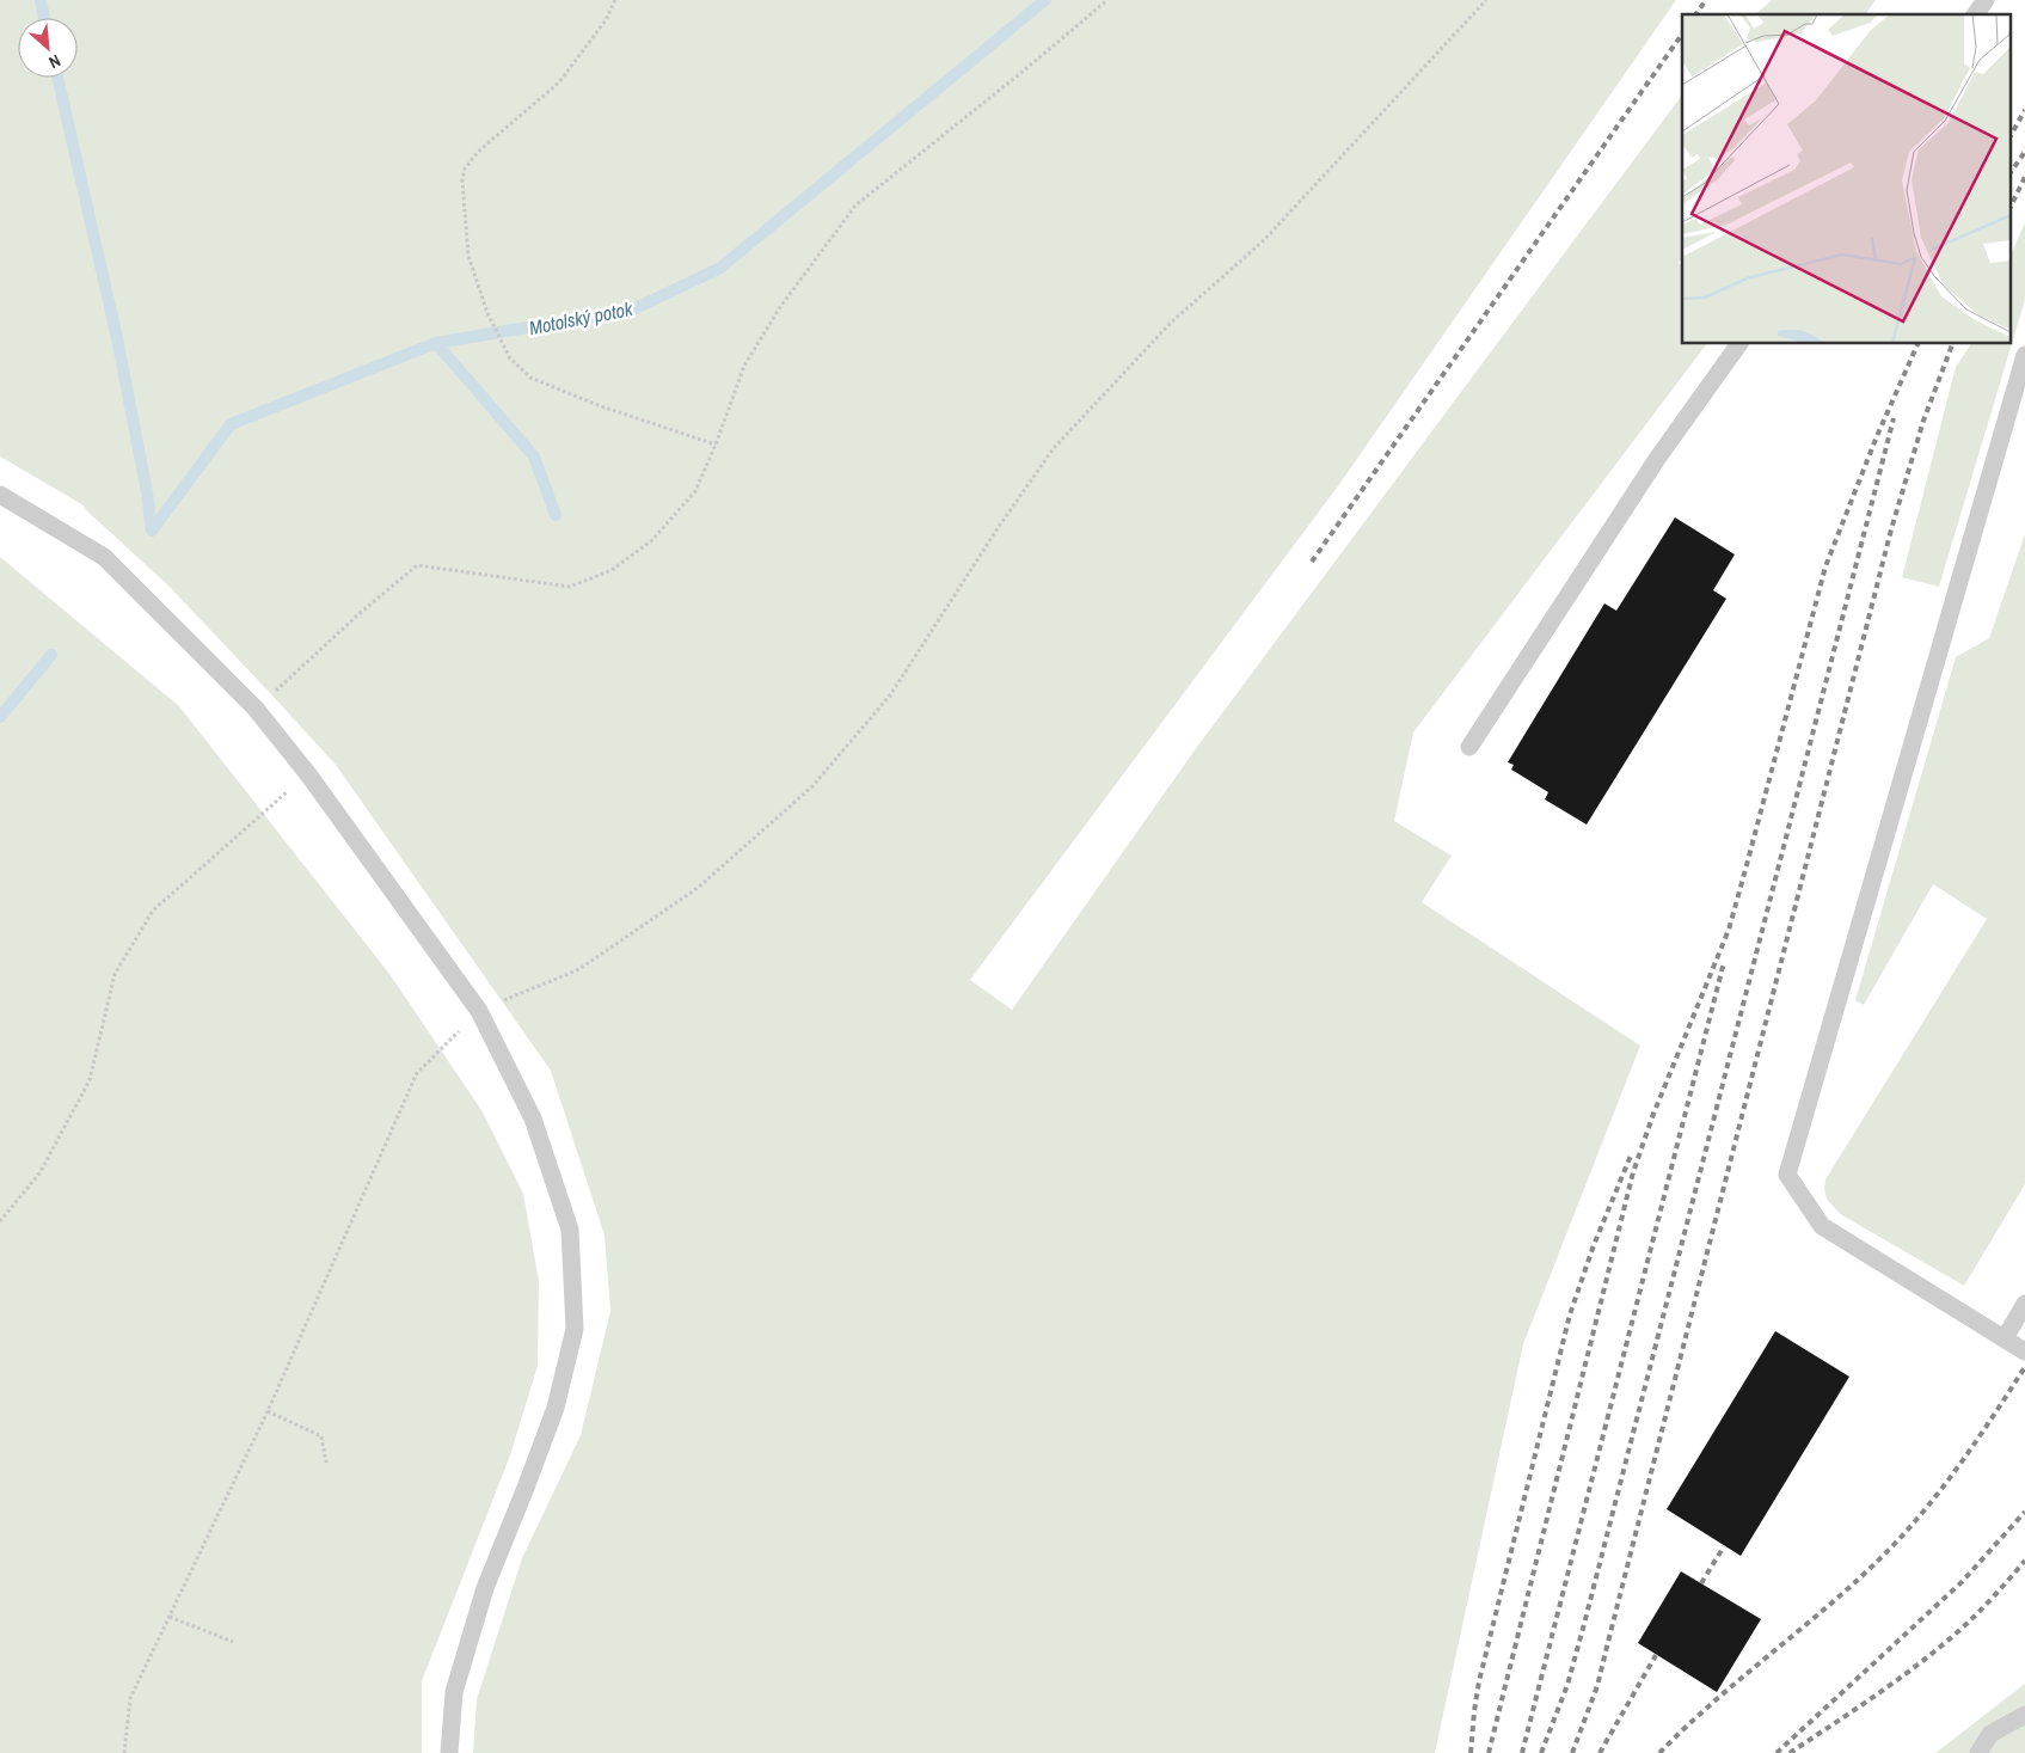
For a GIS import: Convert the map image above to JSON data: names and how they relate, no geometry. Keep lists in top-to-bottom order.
{
  "water": ["Motolský potok"],
  "north": "bottom right"
}
